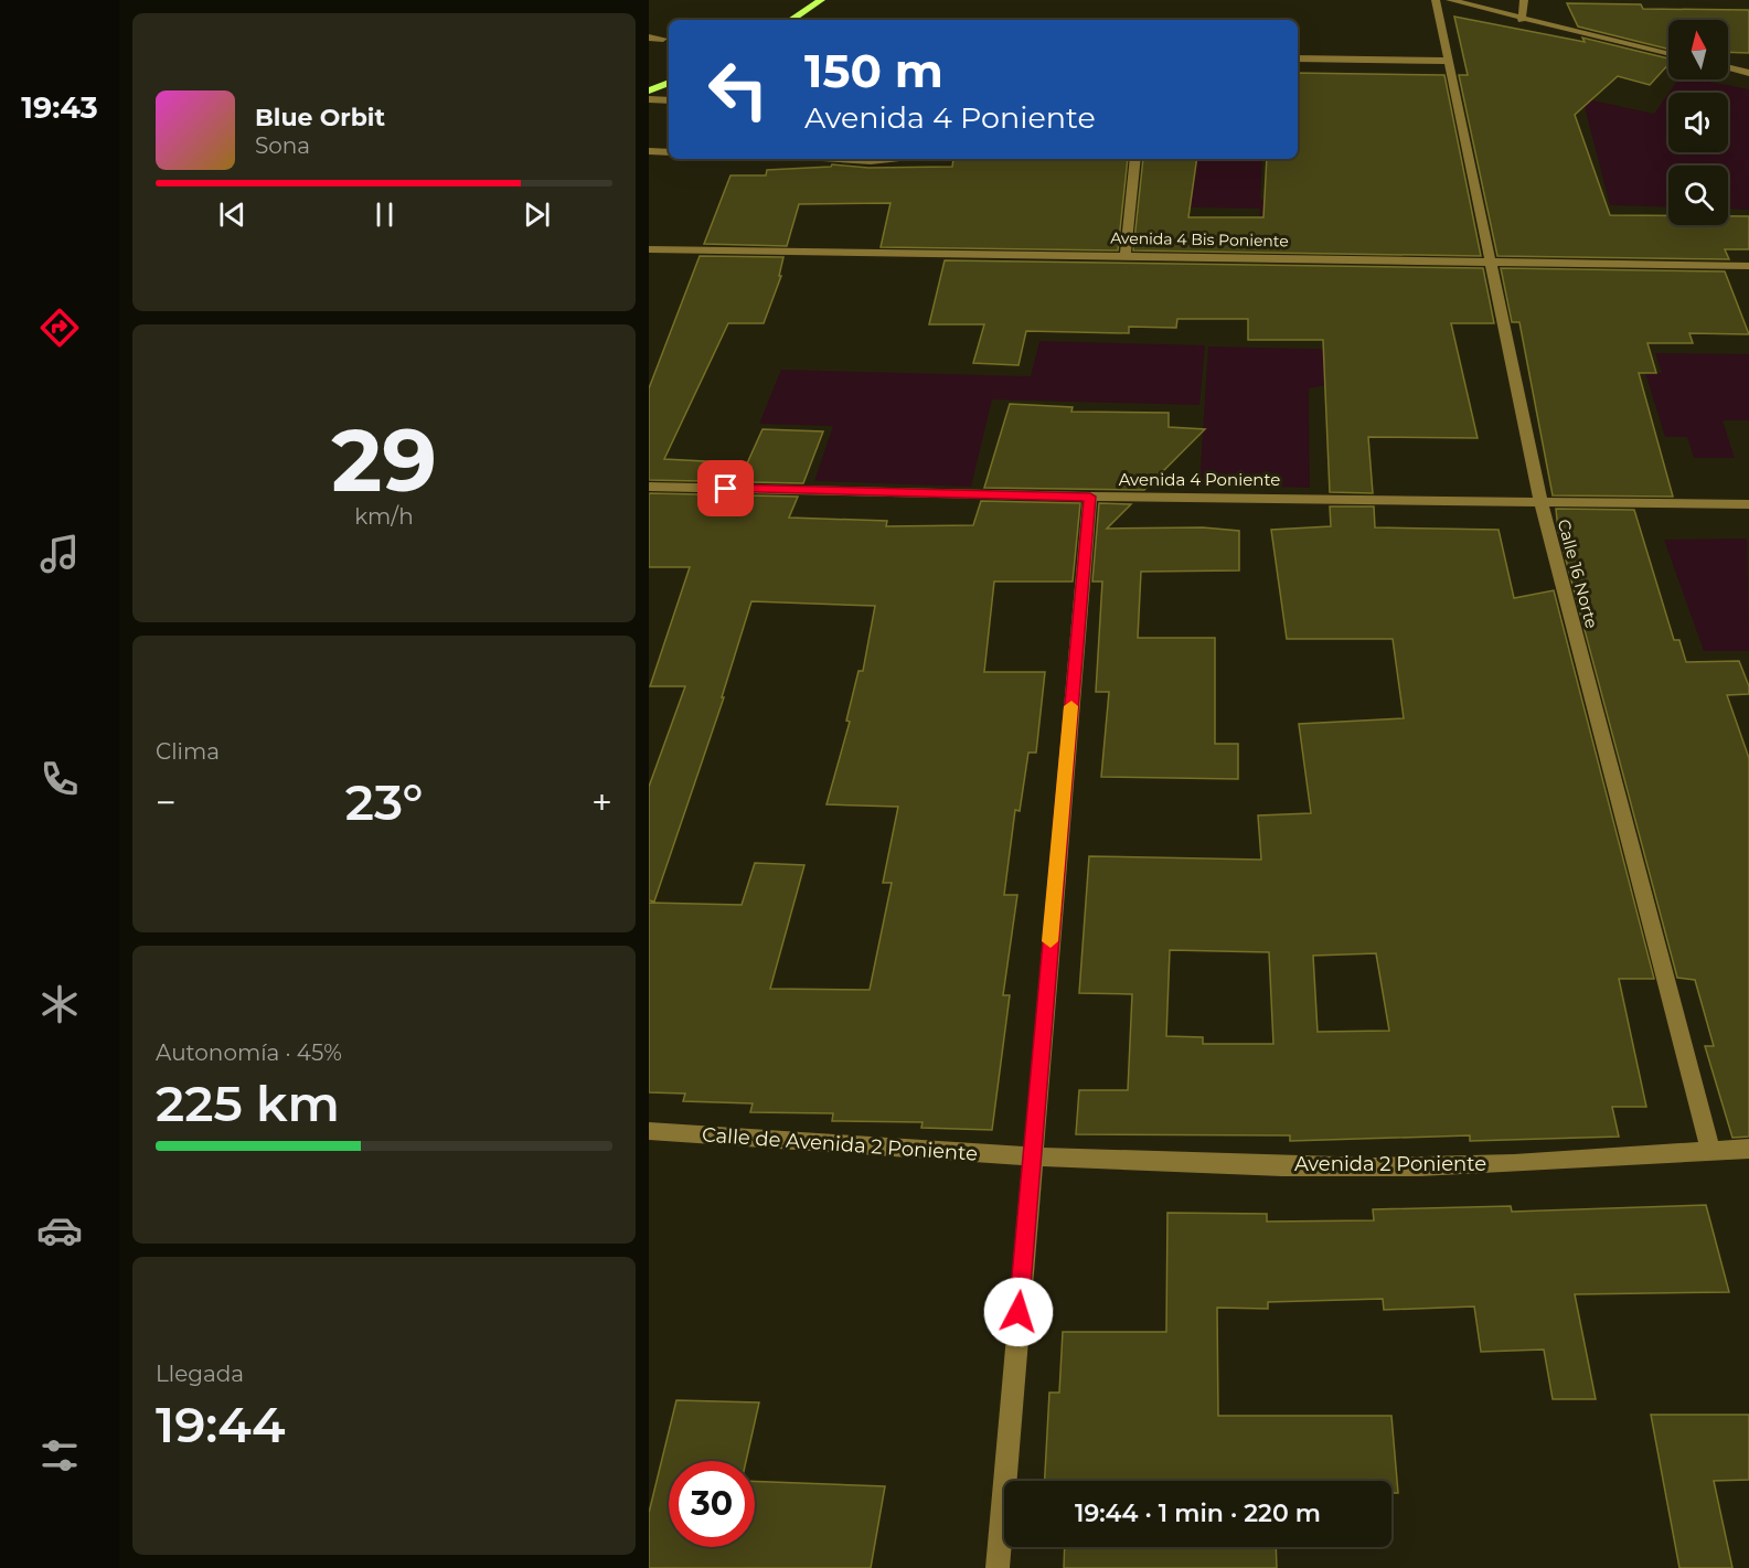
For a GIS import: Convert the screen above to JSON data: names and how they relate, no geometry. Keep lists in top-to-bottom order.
{
  "streets": {
    "street": [
      "Avenida 4 Bis Poniente",
      "Avenida 4 Poniente",
      "Calle 16 Norte",
      "Calle de Avenida 2 Poniente",
      "Avenida 2 Poniente"
    ]
  },
  "crossings": [
    ["Avenida 4 Bis Poniente", "Calle 16 Norte"],
    ["Avenida 4 Poniente", "Calle 16 Norte"],
    ["Calle 16 Norte", "Avenida 2 Poniente"],
    ["Calle de Avenida 2 Poniente", "Avenida 2 Poniente"]
  ],
  "north": "top",
  "page": {
    "tabs": "19:43",
    "turn": ["150 m", "Avenida 4 Poniente"],
    "song": ["Blue Orbit", "Sona"],
    "tile": [
      ["29", "km/h"],
      "Clima",
      ["Autonomía · 45%", "225 km"],
      ["Llegada", "19:44"]
    ],
    "heat": ["−", "23°", "+"],
    "limit": "30",
    "trip": "19:44 · 1 min · 220 m"
  }
}
